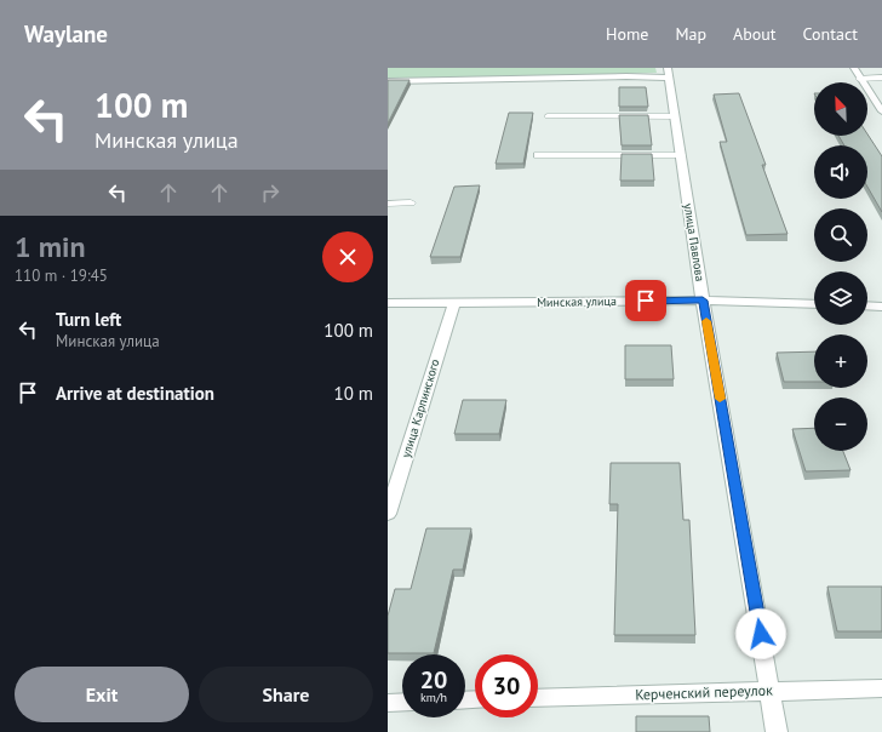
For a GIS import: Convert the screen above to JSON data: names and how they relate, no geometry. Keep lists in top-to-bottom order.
{
  "streets": {
    "street": [
      "улица Павлова",
      "Минская улица",
      "улица Карпинского",
      "Керченский переулок"
    ]
  },
  "crossings": [
    ["улица Павлова", "Минская улица"],
    ["улица Павлова", "Керченский переулок"],
    ["Минская улица", "улица Карпинского"]
  ],
  "north": "top left",
  "page": {
    "header": "Waylane",
    "nav": [
      "Home",
      "Map",
      "About",
      "Contact"
    ],
    "turn": ["100 m", "Минская улица"],
    "map_buttons": ["+", "−"],
    "heading": ["1 min", "110 m · 19:45"],
    "list": [
      {
        "name": "Turn left",
        "note": "Минская улица",
        "value": "100 m"
      },
      {
        "name": "Arrive at destination",
        "value": "10 m"
      }
    ],
    "speed": "20 km/h",
    "limit": "30",
    "buttons": ["Exit", "Share"]
  }
}
